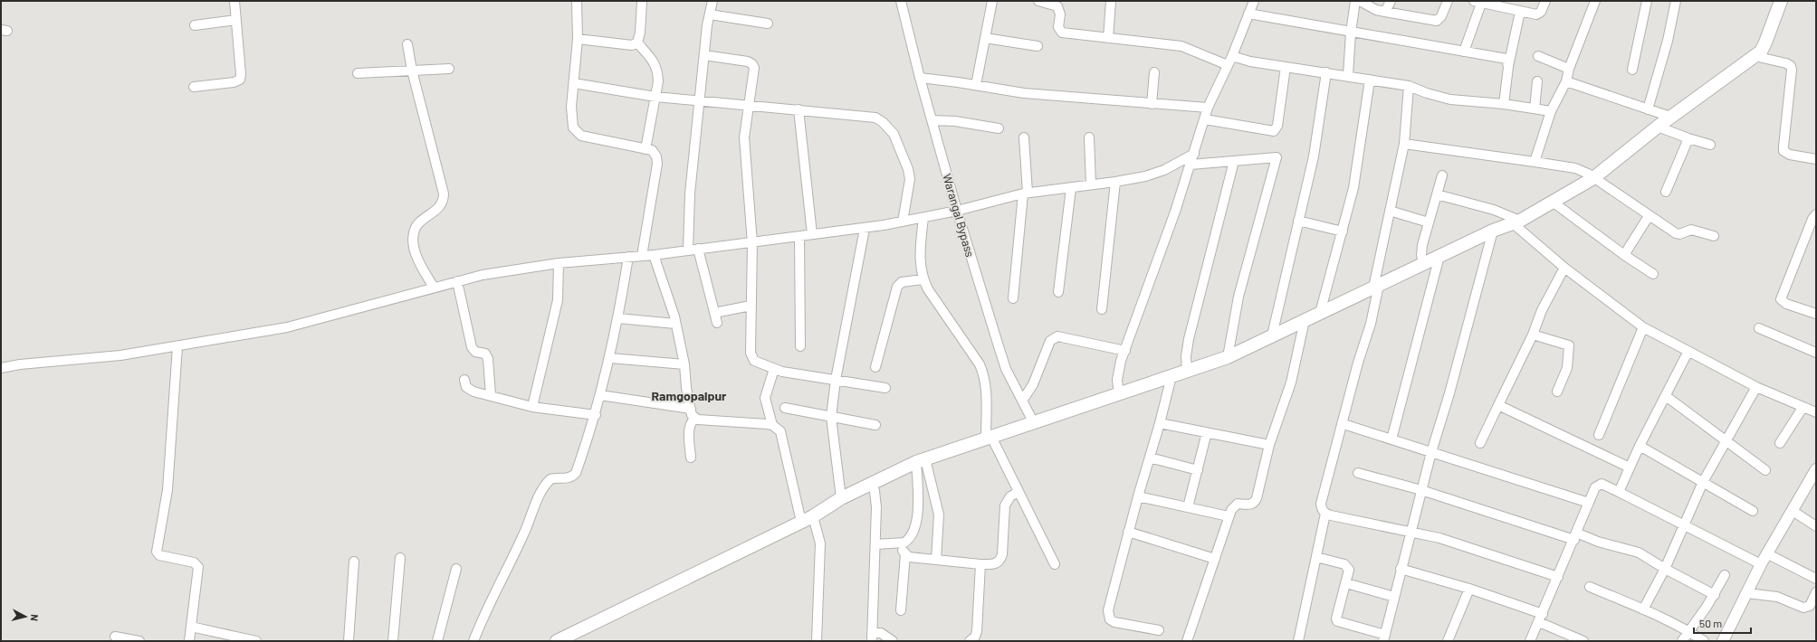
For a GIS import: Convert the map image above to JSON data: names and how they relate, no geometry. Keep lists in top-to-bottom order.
{
  "streets": {
    "street": ["Warangal Bypass"]
  },
  "districts": ["Ramgopalpur"],
  "scale_bar": "50 m",
  "north": "right"
}
